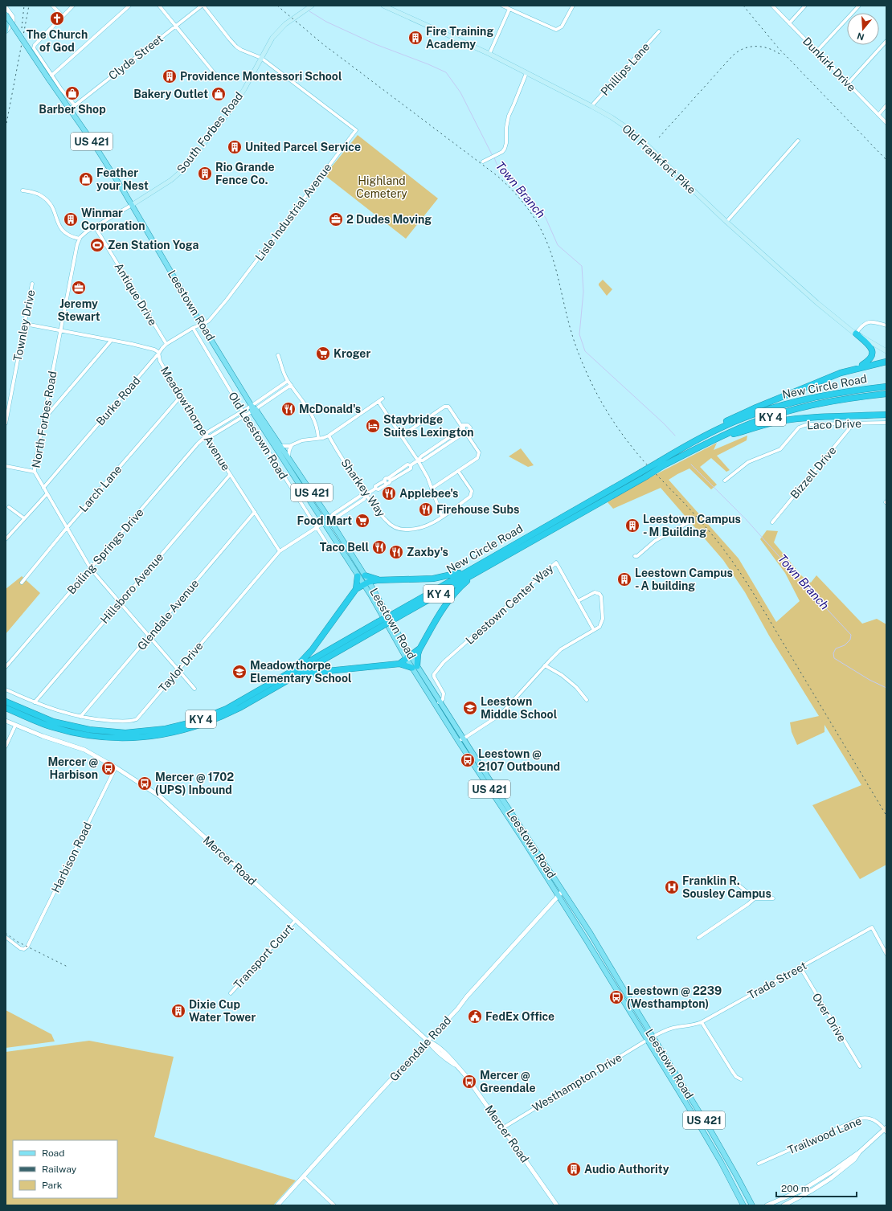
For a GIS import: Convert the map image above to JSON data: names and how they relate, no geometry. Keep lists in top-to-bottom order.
{
  "streets": {
    "highway": ["New Circle Road", "KY 4"],
    "main road": [
      "South Forbes Road",
      "US 421",
      "Old Frankfort Pike",
      "Leestown Road"
    ],
    "street": [
      "Clyde Street",
      "Dunkirk Drive",
      "Phillips Lane",
      "Lisle Industrial Avenue",
      "Antique Drive",
      "Townley Drive",
      "Burke Road",
      "Meadowthorpe Avenue",
      "North Forbes Road",
      "Laco Drive",
      "Old Leestown Road",
      "Bizzell Drive",
      "Sharkey Way",
      "Larch Lane",
      "Boiling Springs Drive",
      "Hillsboro Avenue",
      "Leestown Center Way",
      "Glendale Avenue",
      "Taylor Drive",
      "Harbison Road",
      "Mercer Road",
      "Transport Court",
      "Trade Street",
      "Over Drive",
      "Greendale Road",
      "Westhampton Drive",
      "Trailwood Lane"
    ]
  },
  "crossings": [
    ["Clyde Street", "US 421"],
    ["Phillips Lane", "Old Frankfort Pike"],
    ["South Forbes Road", "US 421"],
    ["South Forbes Road", "Lisle Industrial Avenue"],
    ["South Forbes Road", "Leestown Road"],
    ["US 421", "Leestown Road"],
    ["Lisle Industrial Avenue", "Leestown Road"],
    ["Lisle Industrial Avenue", "Burke Road"],
    ["Antique Drive", "Burke Road"],
    ["Leestown Road", "Burke Road"],
    ["Leestown Road", "Boiling Springs Drive"],
    ["Leestown Road", "Leestown Center Way"],
    ["Leestown Road", "Taylor Drive"],
    ["Leestown Road", "Trade Street"],
    ["Leestown Road", "Greendale Road"],
    ["Leestown Road", "Westhampton Drive"],
    ["Townley Drive", "Meadowthorpe Avenue"],
    ["Burke Road", "Meadowthorpe Avenue"],
    ["Burke Road", "North Forbes Road"],
    ["Burke Road", "Old Leestown Road"],
    ["Meadowthorpe Avenue", "North Forbes Road"],
    ["Meadowthorpe Avenue", "Larch Lane"],
    ["Meadowthorpe Avenue", "Boiling Springs Drive"],
    ["Meadowthorpe Avenue", "Hillsboro Avenue"],
    ["Meadowthorpe Avenue", "Glendale Avenue"],
    ["Meadowthorpe Avenue", "Taylor Drive"],
    ["North Forbes Road", "Larch Lane"],
    ["North Forbes Road", "Boiling Springs Drive"],
    ["North Forbes Road", "Hillsboro Avenue"],
    ["North Forbes Road", "Glendale Avenue"],
    ["North Forbes Road", "Taylor Drive"],
    ["Laco Drive", "Bizzell Drive"],
    ["Old Leestown Road", "Boiling Springs Drive"],
    ["Old Leestown Road", "Taylor Drive"],
    ["Sharkey Way", "Taylor Drive"],
    ["Hillsboro Avenue", "Taylor Drive"],
    ["Glendale Avenue", "Taylor Drive"],
    ["Harbison Road", "Mercer Road"],
    ["Mercer Road", "Transport Court"],
    ["Mercer Road", "Greendale Road"],
    ["Mercer Road", "Westhampton Drive"],
    ["Trade Street", "Over Drive"],
    ["Trade Street", "Westhampton Drive"]
  ],
  "water": ["Town Branch"],
  "parks": ["Highland Cemetery"],
  "places": {
    "church": ["The Church of God"],
    "building": [
      "Fire Training Academy",
      "Providence Montessori School",
      "United Parcel Service",
      "Rio Grande Fence Co.",
      "Winmar Corporation",
      "Leestown Campus - M Building",
      "Leestown Campus - A building",
      "Dixie Cup Water Tower",
      "Audio Authority"
    ],
    "shop": ["Barber Shop", "Bakery Outlet", "Feather your Nest"],
    "office": ["2 Dudes Moving", "Jeremy Stewart"],
    "sports": ["Zen Station Yoga"],
    "supermarket": ["Kroger", "Food Mart"],
    "restaurant": [
      "McDonald's",
      "Applebee's",
      "Firehouse Subs",
      "Taco Bell",
      "Zaxby's"
    ],
    "hotel": ["Staybridge Suites Lexington"],
    "school or university": ["Meadowthorpe Elementary School", "Leestown Middle School"],
    "bus stop": [
      "Leestown @ 2107 Outbound",
      "Mercer @ Harbison",
      "Mercer @ 1702 (UPS) Inbound",
      "Leestown @ 2239 (Westhampton)",
      "Mercer @ Greendale"
    ],
    "hospital": ["Franklin R. Sousley Campus"],
    "public building": ["FedEx Office"]
  },
  "legend": ["Road", "Railway", "Park"],
  "scale_bar": "200 m",
  "north": "bottom"
}
